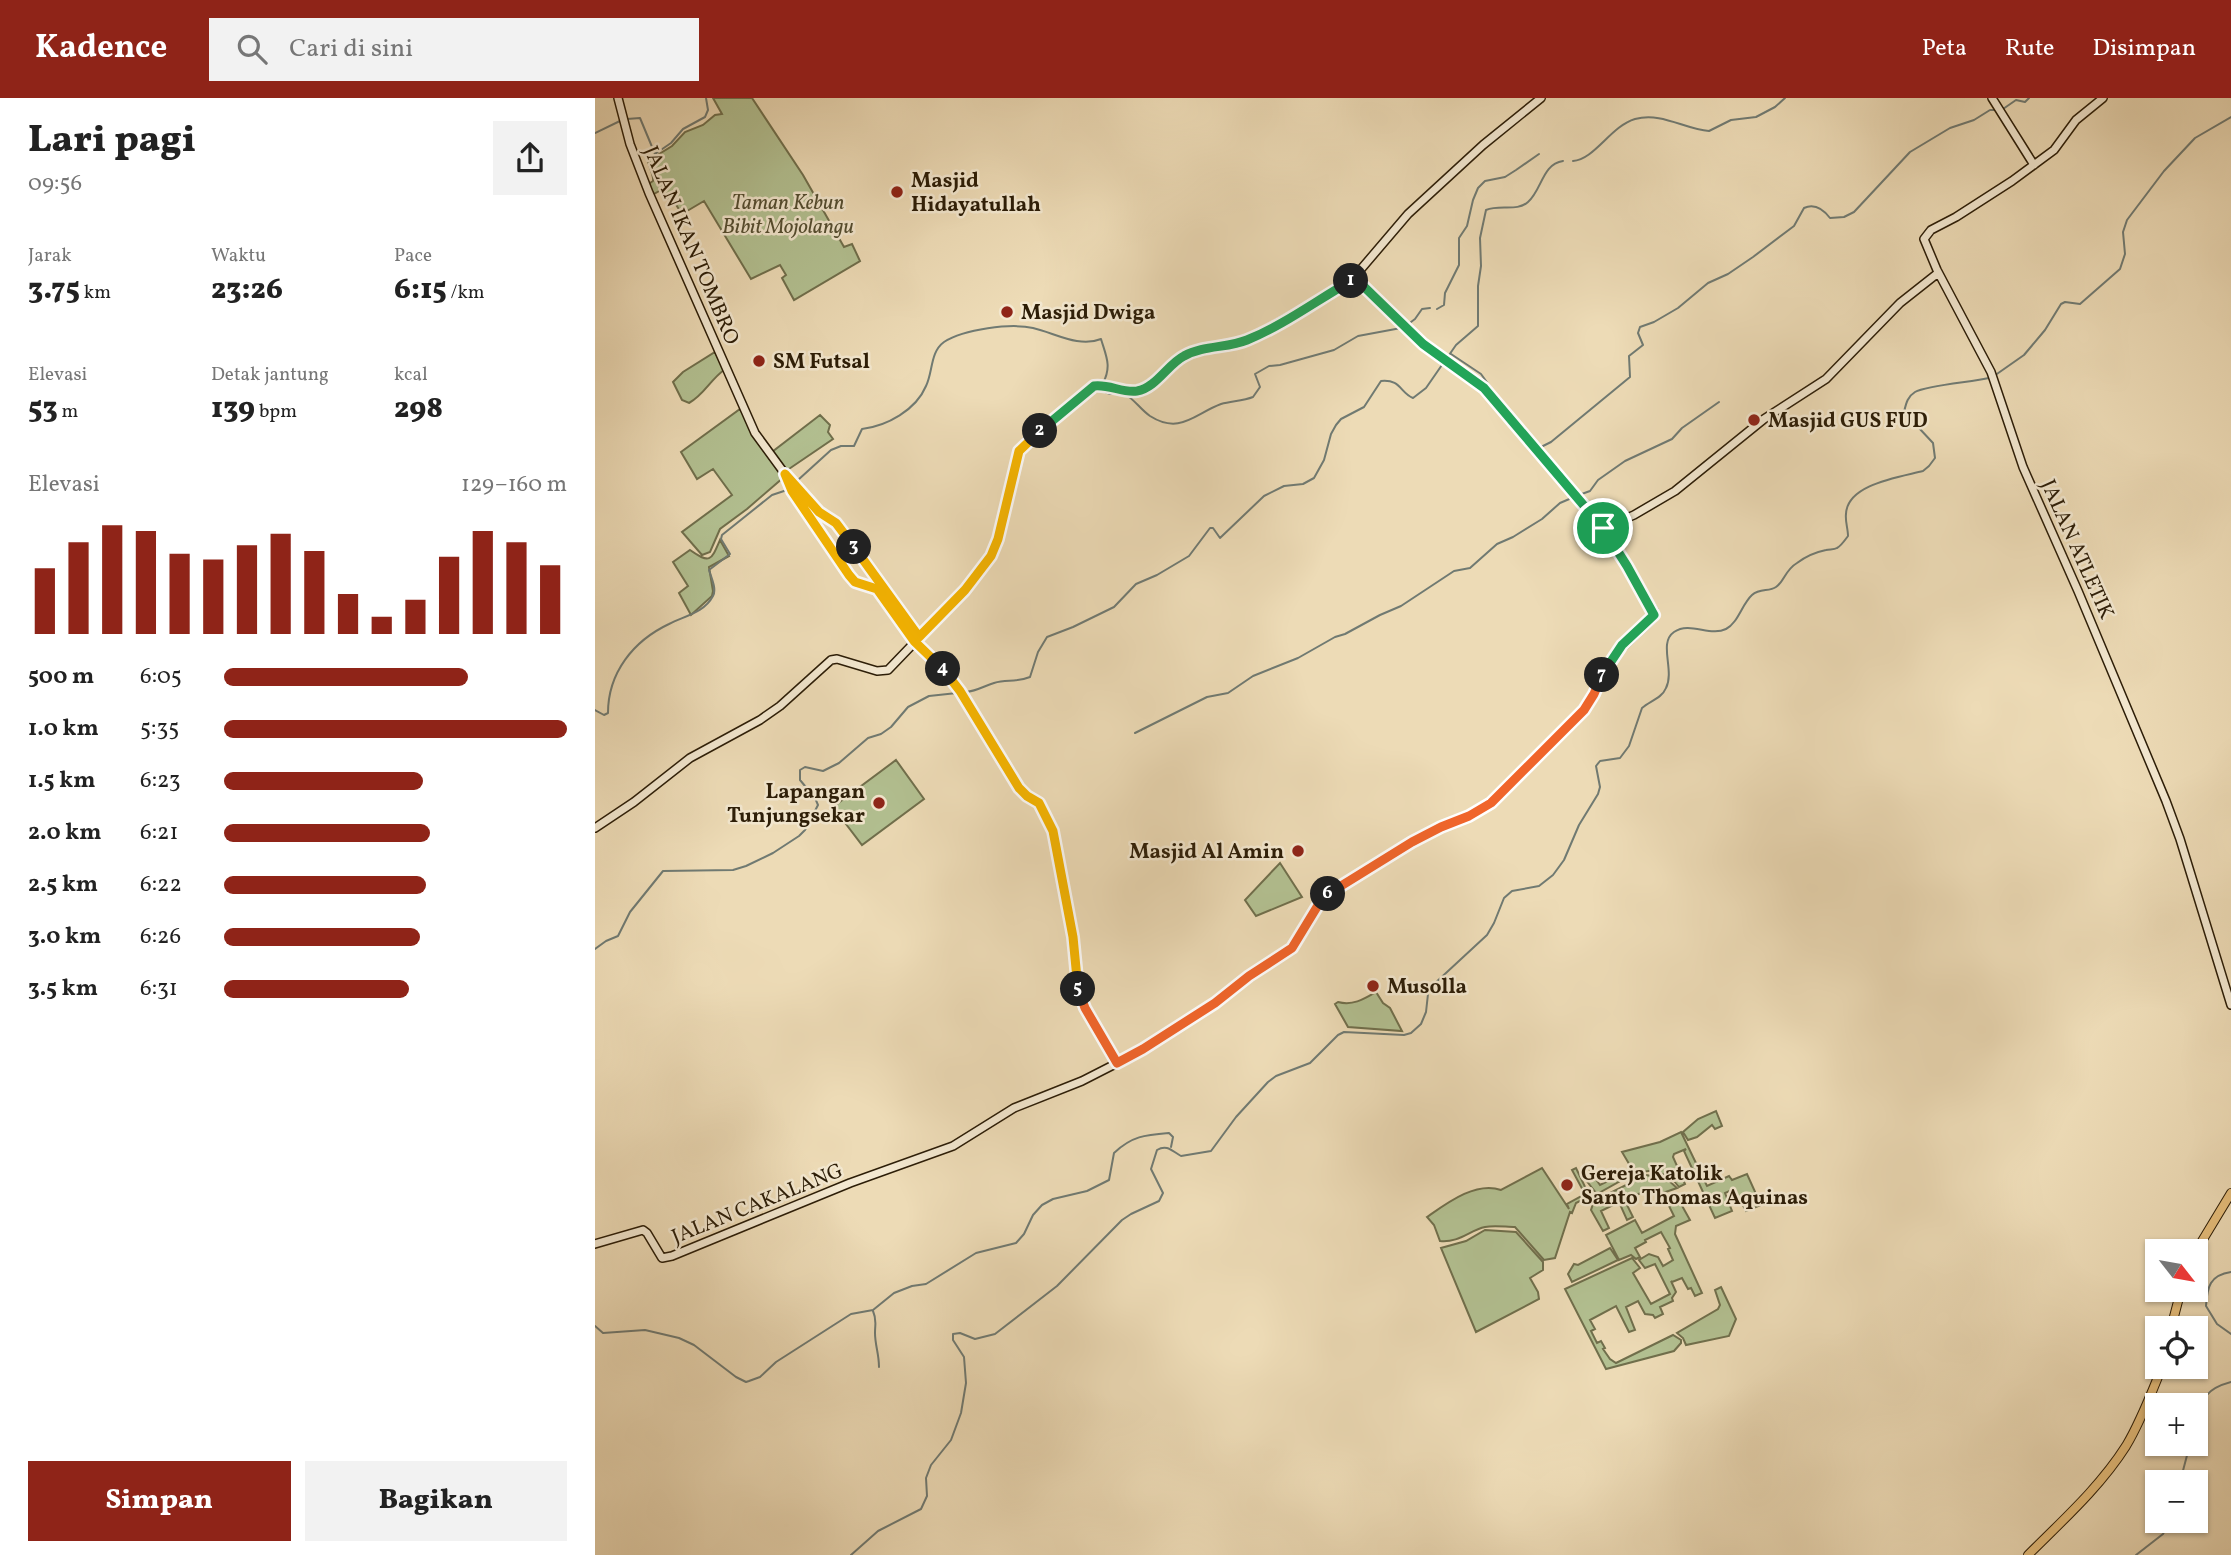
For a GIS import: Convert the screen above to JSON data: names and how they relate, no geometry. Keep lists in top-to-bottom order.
{
  "streets": {
    "street": ["JALAN IKAN TOMBRO", "JALAN ATLETIK", "JALAN CAKALANG"]
  },
  "parks": ["Taman Kebun Bibit Mojolangu"],
  "places": [
    "Masjid Hidayatullah",
    "Masjid Dwiga",
    "SM Futsal",
    "Masjid GUS FUD",
    "Lapangan Tunjungsekar",
    "Masjid Al Amin",
    "Musolla",
    "Gereja Katolik Santo Thomas Aquinas"
  ],
  "north": "bottom right",
  "page": {
    "header": "Kadence",
    "search": "Cari di sini",
    "nav": ["Peta", "Rute", "Disimpan"],
    "heading": ["Lari pagi", "09:56"],
    "stats": [
      ["Jarak", "3.75 km"],
      ["Waktu", "23:26"],
      ["Pace", "6:15 /km"],
      ["Elevasi", "53 m"],
      ["Detak jantung", "139 bpm"],
      ["kcal", "298"]
    ],
    "pins": [
      "1",
      "2",
      "3",
      "4",
      "7",
      "6",
      "5"
    ],
    "chart": ["Elevasi", "129–160 m"],
    "list": [
      {
        "name": "500 m",
        "note": "6:05"
      },
      {
        "name": "1.0 km",
        "note": "5:35"
      },
      {
        "name": "1.5 km",
        "note": "6:23"
      },
      {
        "name": "2.0 km",
        "note": "6:21"
      },
      {
        "name": "2.5 km",
        "note": "6:22"
      },
      {
        "name": "3.0 km",
        "note": "6:26"
      },
      {
        "name": "3.5 km",
        "note": "6:31"
      }
    ],
    "map_buttons": ["+", "−"],
    "buttons": ["Simpan", "Bagikan"]
  }
}
